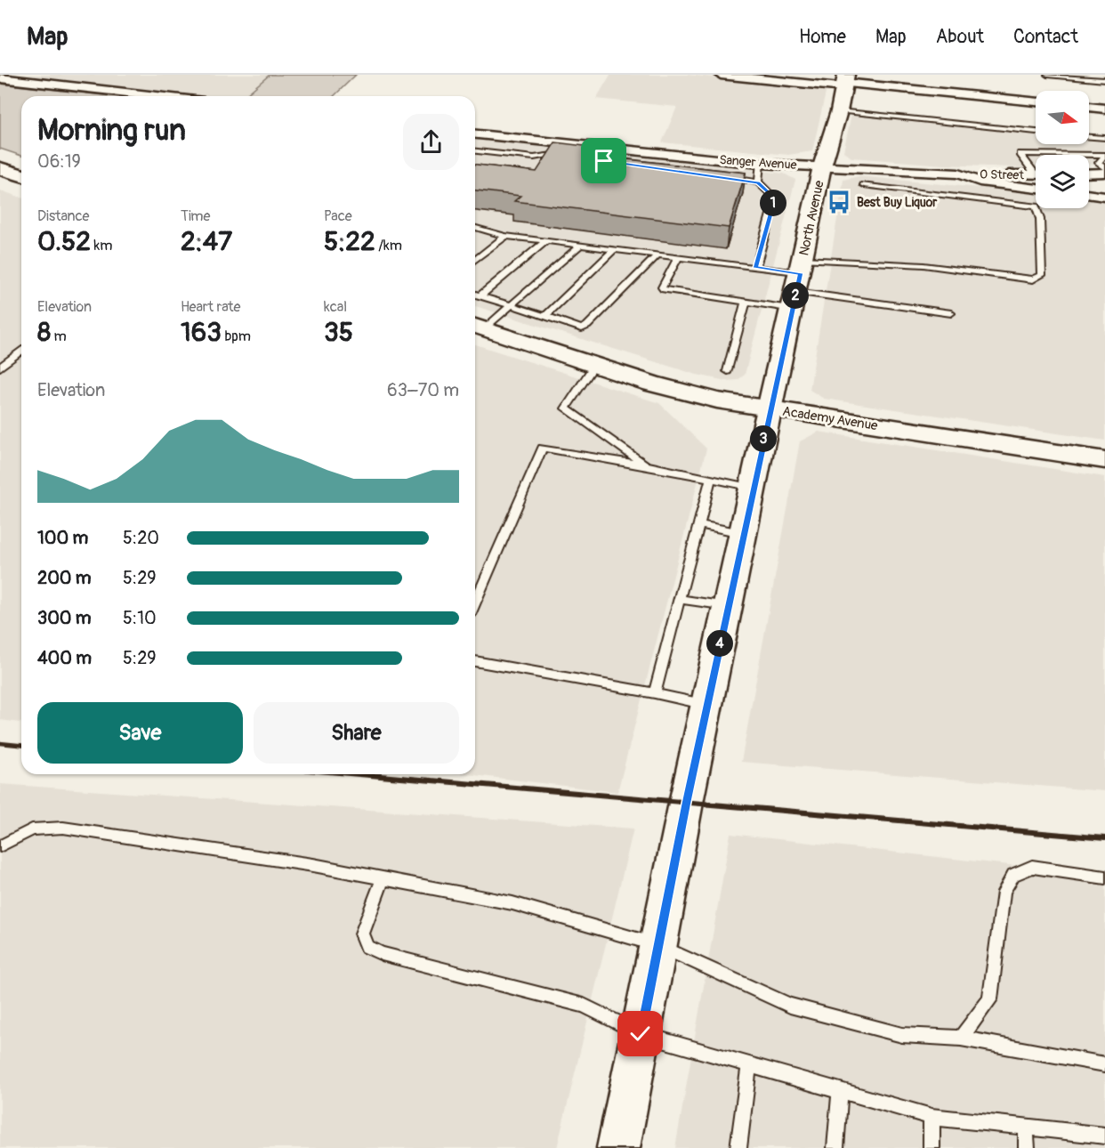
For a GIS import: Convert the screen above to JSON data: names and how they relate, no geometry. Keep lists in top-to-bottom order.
{
  "streets": {
    "street": [
      "Sanger Avenue",
      "O Street",
      "North Avenue",
      "Academy Avenue"
    ]
  },
  "crossings": [
    ["Sanger Avenue", "O Street"],
    ["Sanger Avenue", "North Avenue"],
    ["North Avenue", "Academy Avenue"]
  ],
  "places": {
    "bus stop": ["Best Buy Liquor"]
  },
  "north": "right",
  "page": {
    "header": "Map",
    "nav": [
      "Home",
      "Map",
      "About",
      "Contact"
    ],
    "heading": ["Morning run", "06:19"],
    "stats": [
      ["Distance", "0.52 km"],
      ["Time", "2:47"],
      ["Pace", "5:22 /km"],
      ["Elevation", "8 m"],
      ["Heart rate", "163 bpm"],
      ["kcal", "35"]
    ],
    "pins": [
      "1",
      "2",
      "3",
      "4"
    ],
    "chart": ["Elevation", "63–70 m"],
    "list": [
      {
        "name": "100 m",
        "note": "5:20"
      },
      {
        "name": "200 m",
        "note": "5:29"
      },
      {
        "name": "300 m",
        "note": "5:10"
      },
      {
        "name": "400 m",
        "note": "5:29"
      }
    ],
    "buttons": ["Save", "Share"]
  }
}
